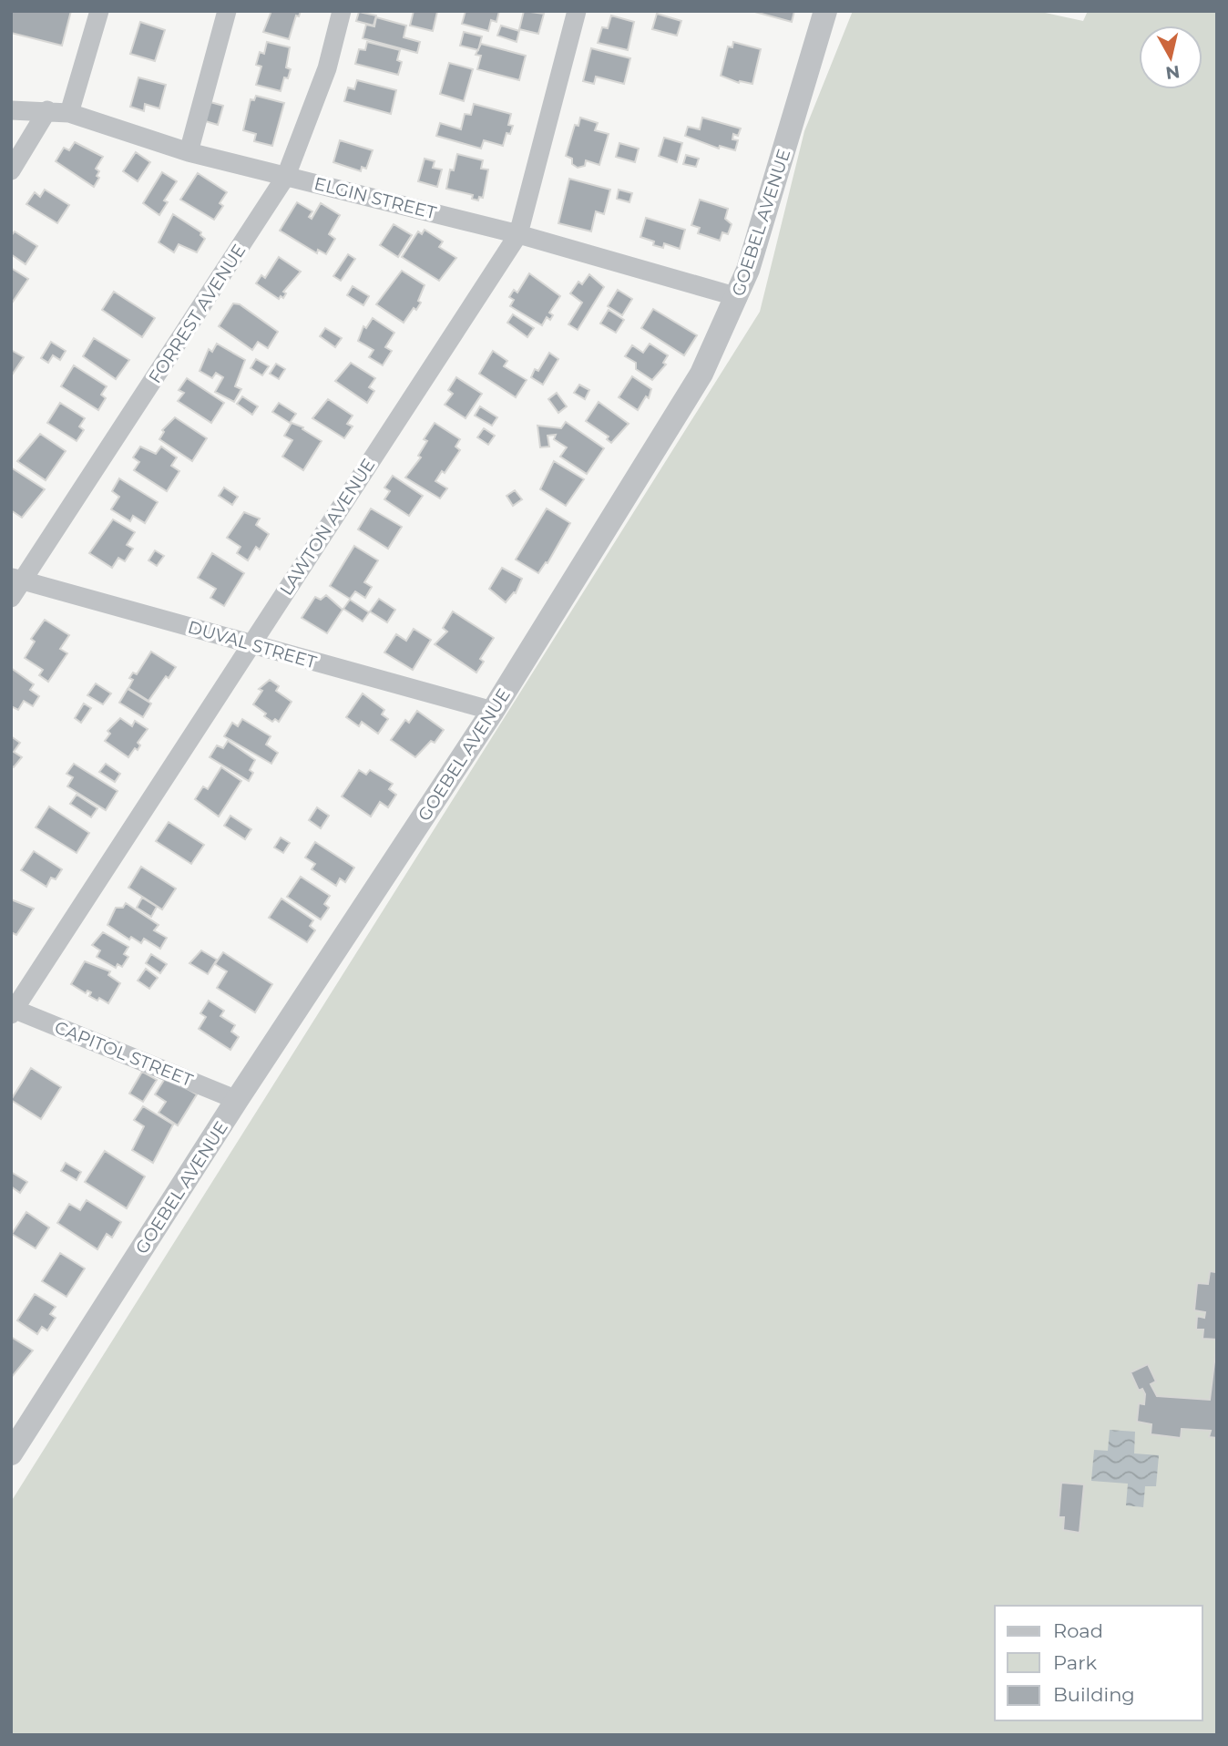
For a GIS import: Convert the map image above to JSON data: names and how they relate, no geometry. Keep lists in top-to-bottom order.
{
  "streets": {
    "street": [
      "ELGIN STREET",
      "GOEBEL AVENUE",
      "FORREST AVENUE",
      "LAWTON AVENUE",
      "DUVAL STREET",
      "CAPITOL STREET"
    ]
  },
  "crossings": [
    ["ELGIN STREET", "GOEBEL AVENUE"],
    ["ELGIN STREET", "FORREST AVENUE"],
    ["ELGIN STREET", "LAWTON AVENUE"],
    ["GOEBEL AVENUE", "DUVAL STREET"],
    ["GOEBEL AVENUE", "CAPITOL STREET"],
    ["FORREST AVENUE", "DUVAL STREET"],
    ["LAWTON AVENUE", "DUVAL STREET"],
    ["LAWTON AVENUE", "CAPITOL STREET"]
  ],
  "legend": ["Road", "Park", "Building"],
  "north": "bottom"
}
